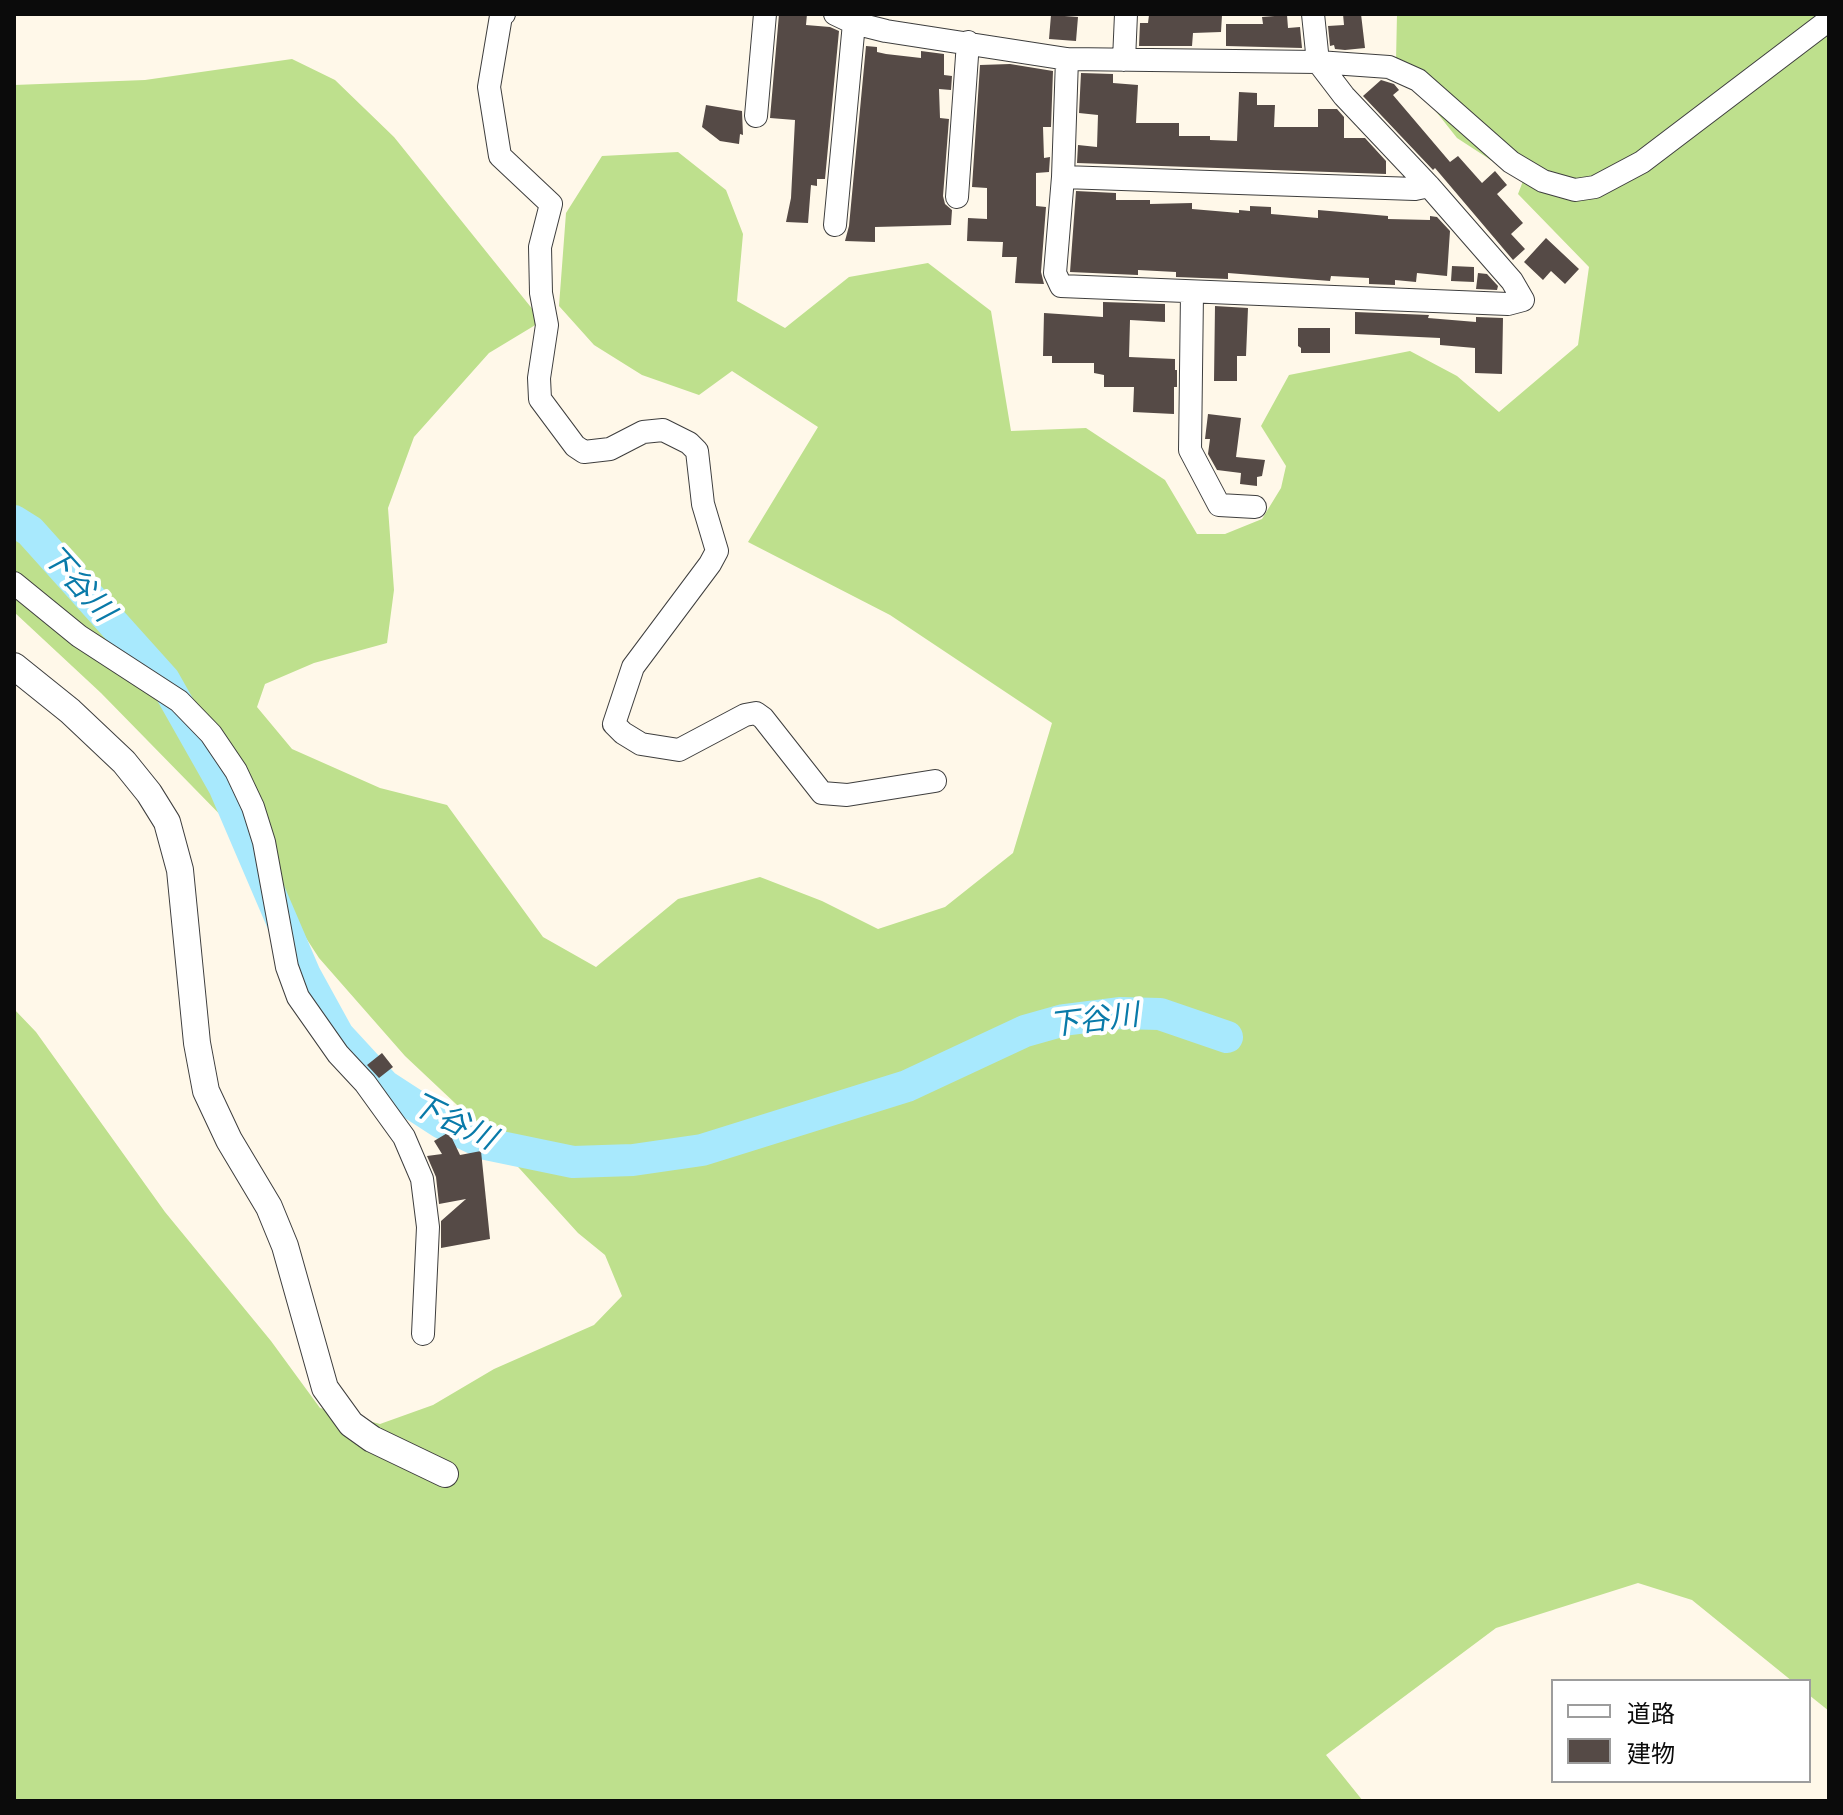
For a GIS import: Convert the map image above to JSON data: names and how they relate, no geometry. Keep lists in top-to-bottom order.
{
  "water": ["下谷川"],
  "legend": ["道路", "建物"]
}
